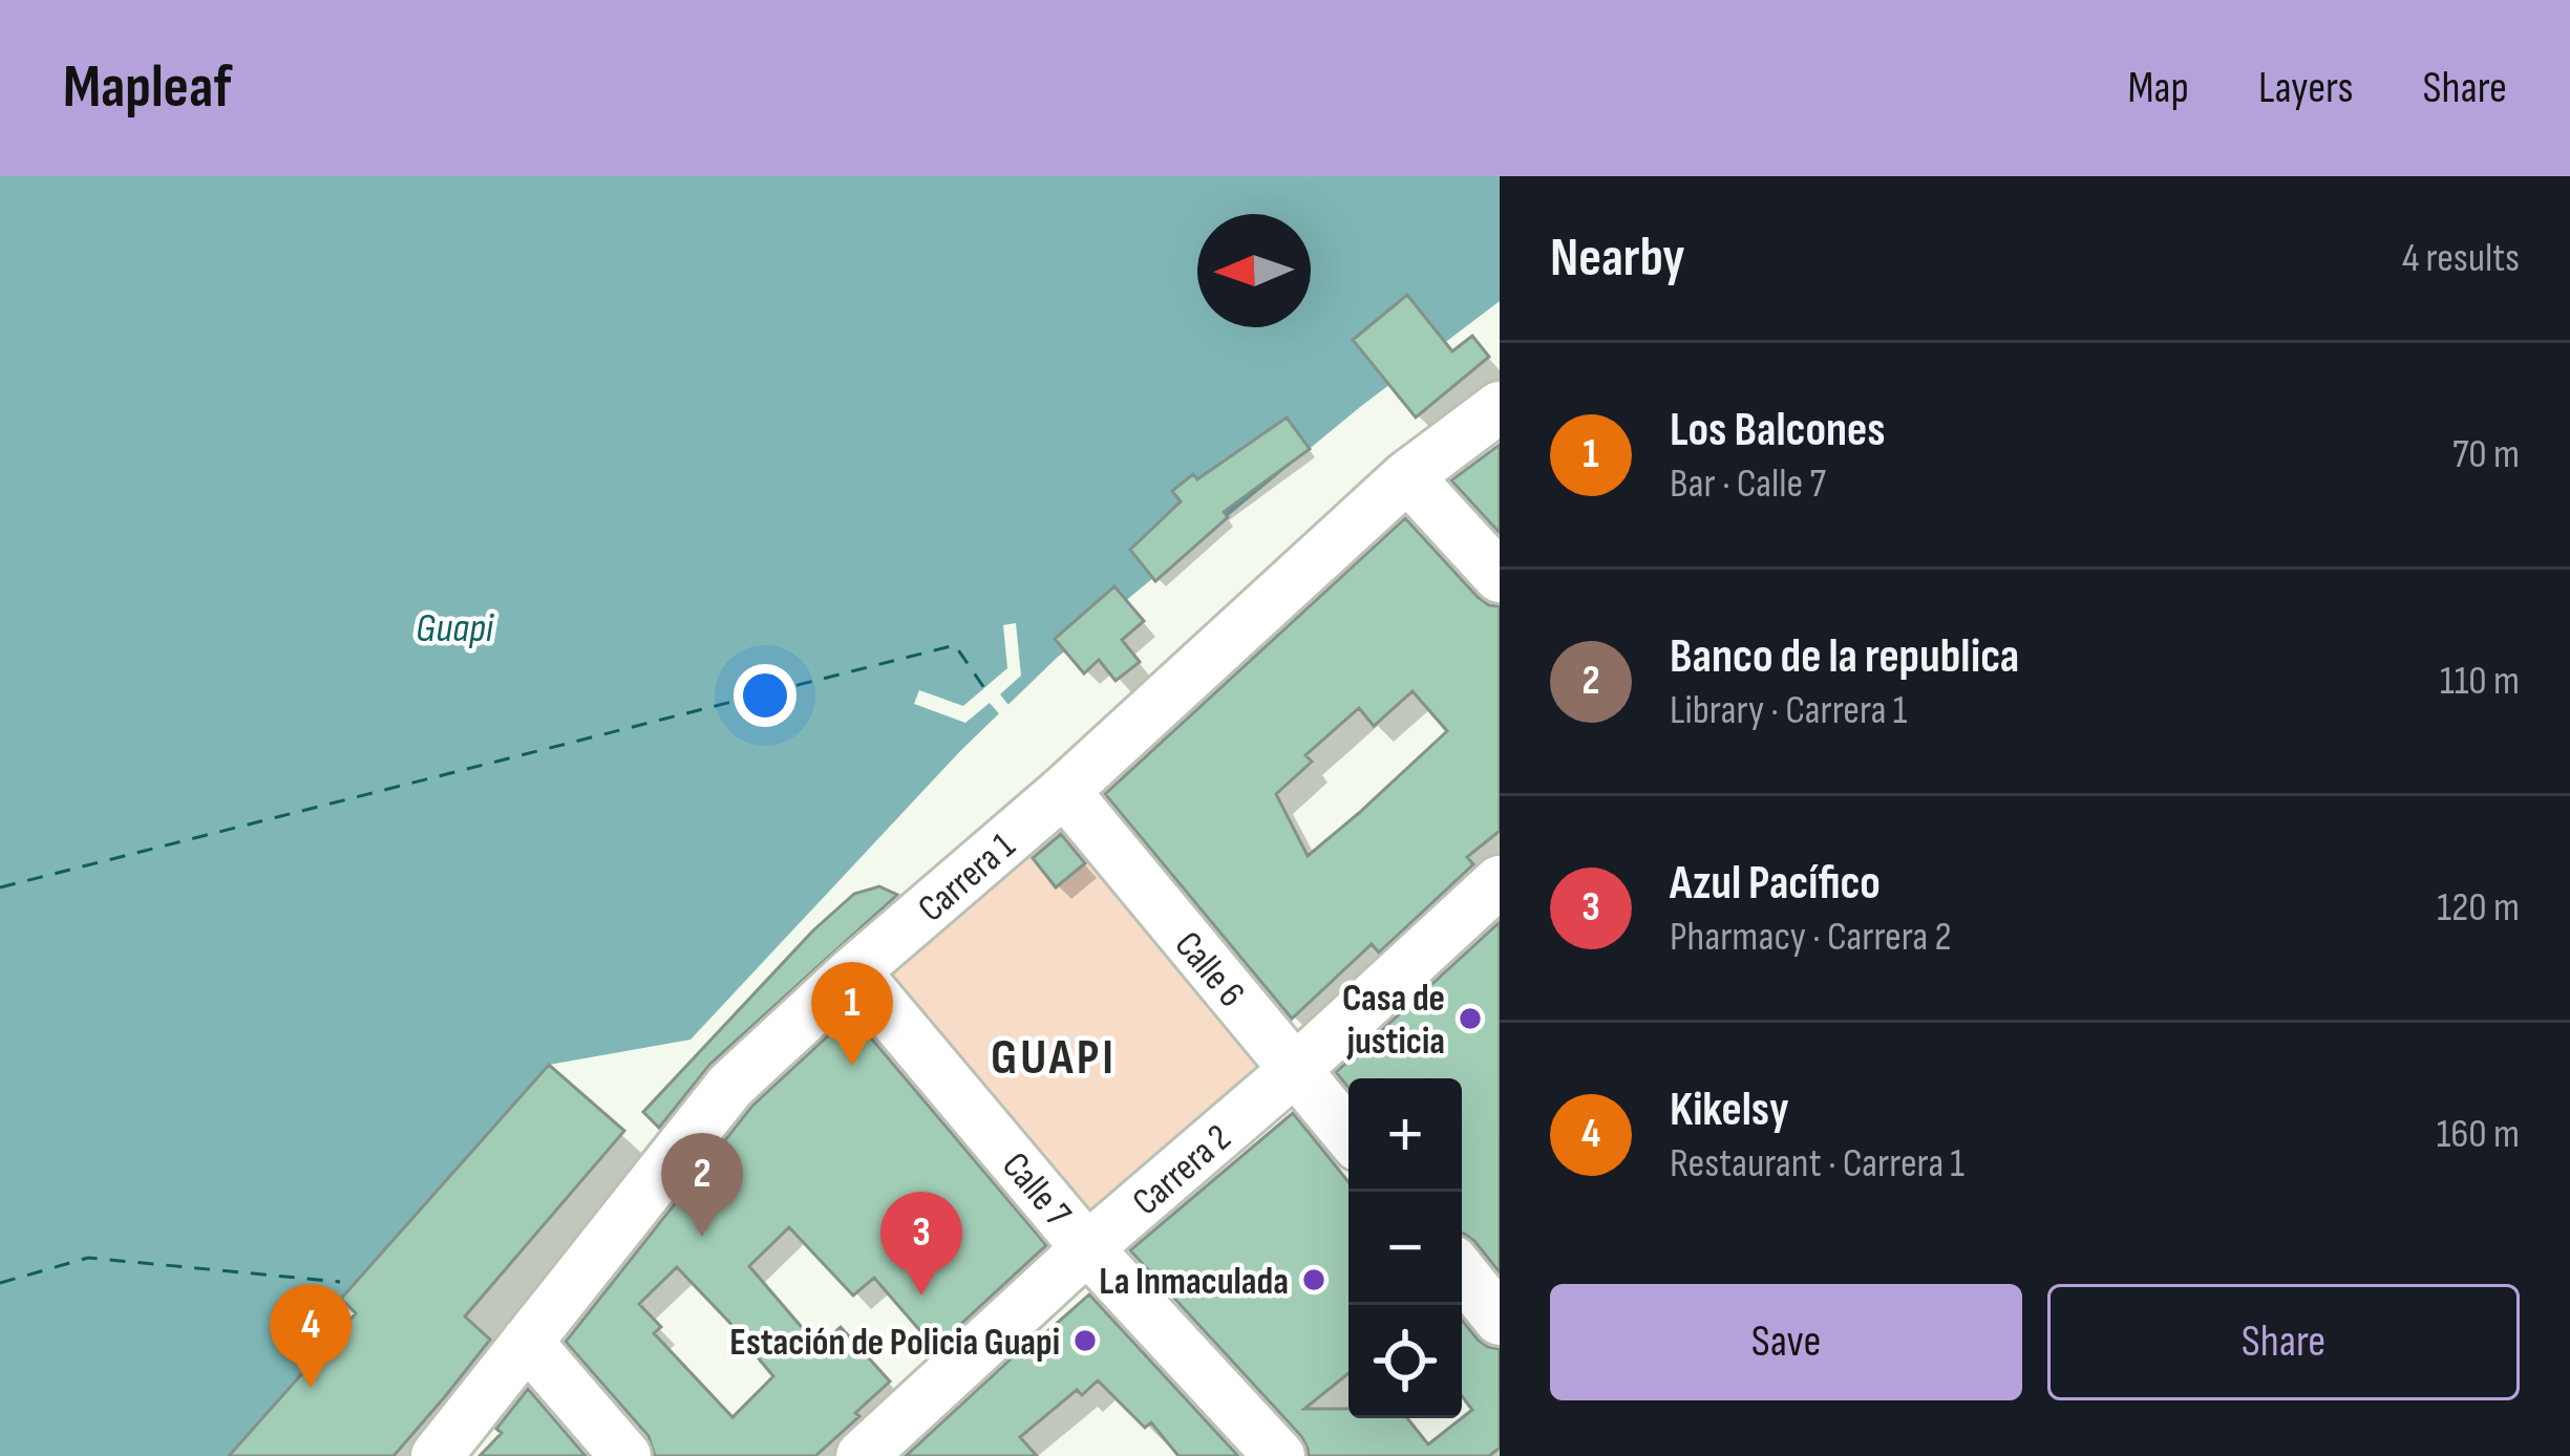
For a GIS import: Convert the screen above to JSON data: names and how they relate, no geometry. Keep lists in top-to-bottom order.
{
  "streets": {
    "street": [
      "Carrera 1",
      "Calle 6",
      "Carrera 2",
      "Calle 7"
    ]
  },
  "crossings": [
    ["Carrera 1", "Calle 6"],
    ["Carrera 1", "Calle 7"],
    ["Calle 6", "Carrera 2"],
    ["Carrera 2", "Calle 7"]
  ],
  "districts": ["GUAPI"],
  "water": ["Guapi"],
  "places": ["Casa de justicia", "La Inmaculada", "Estación de Policia Guapi"],
  "north": "left",
  "page": {
    "header": "Mapleaf",
    "nav": ["Map", "Layers", "Share"],
    "heading": ["Nearby", "4 results"],
    "list": [
      {
        "mark": "1",
        "name": "Los Balcones",
        "note": "Bar · Calle 7",
        "value": "70 m"
      },
      {
        "mark": "2",
        "name": "Banco de la republica",
        "note": "Library · Carrera 1",
        "value": "110 m"
      },
      {
        "mark": "3",
        "name": "Azul Pacífico",
        "note": "Pharmacy · Carrera 2",
        "value": "120 m"
      },
      {
        "mark": "4",
        "name": "Kikelsy",
        "note": "Restaurant · Carrera 1",
        "value": "160 m"
      }
    ],
    "pins": [
      "1",
      "2",
      "3",
      "4"
    ],
    "map_buttons": ["+", "−"],
    "buttons": ["Save", "Share"]
  }
}
